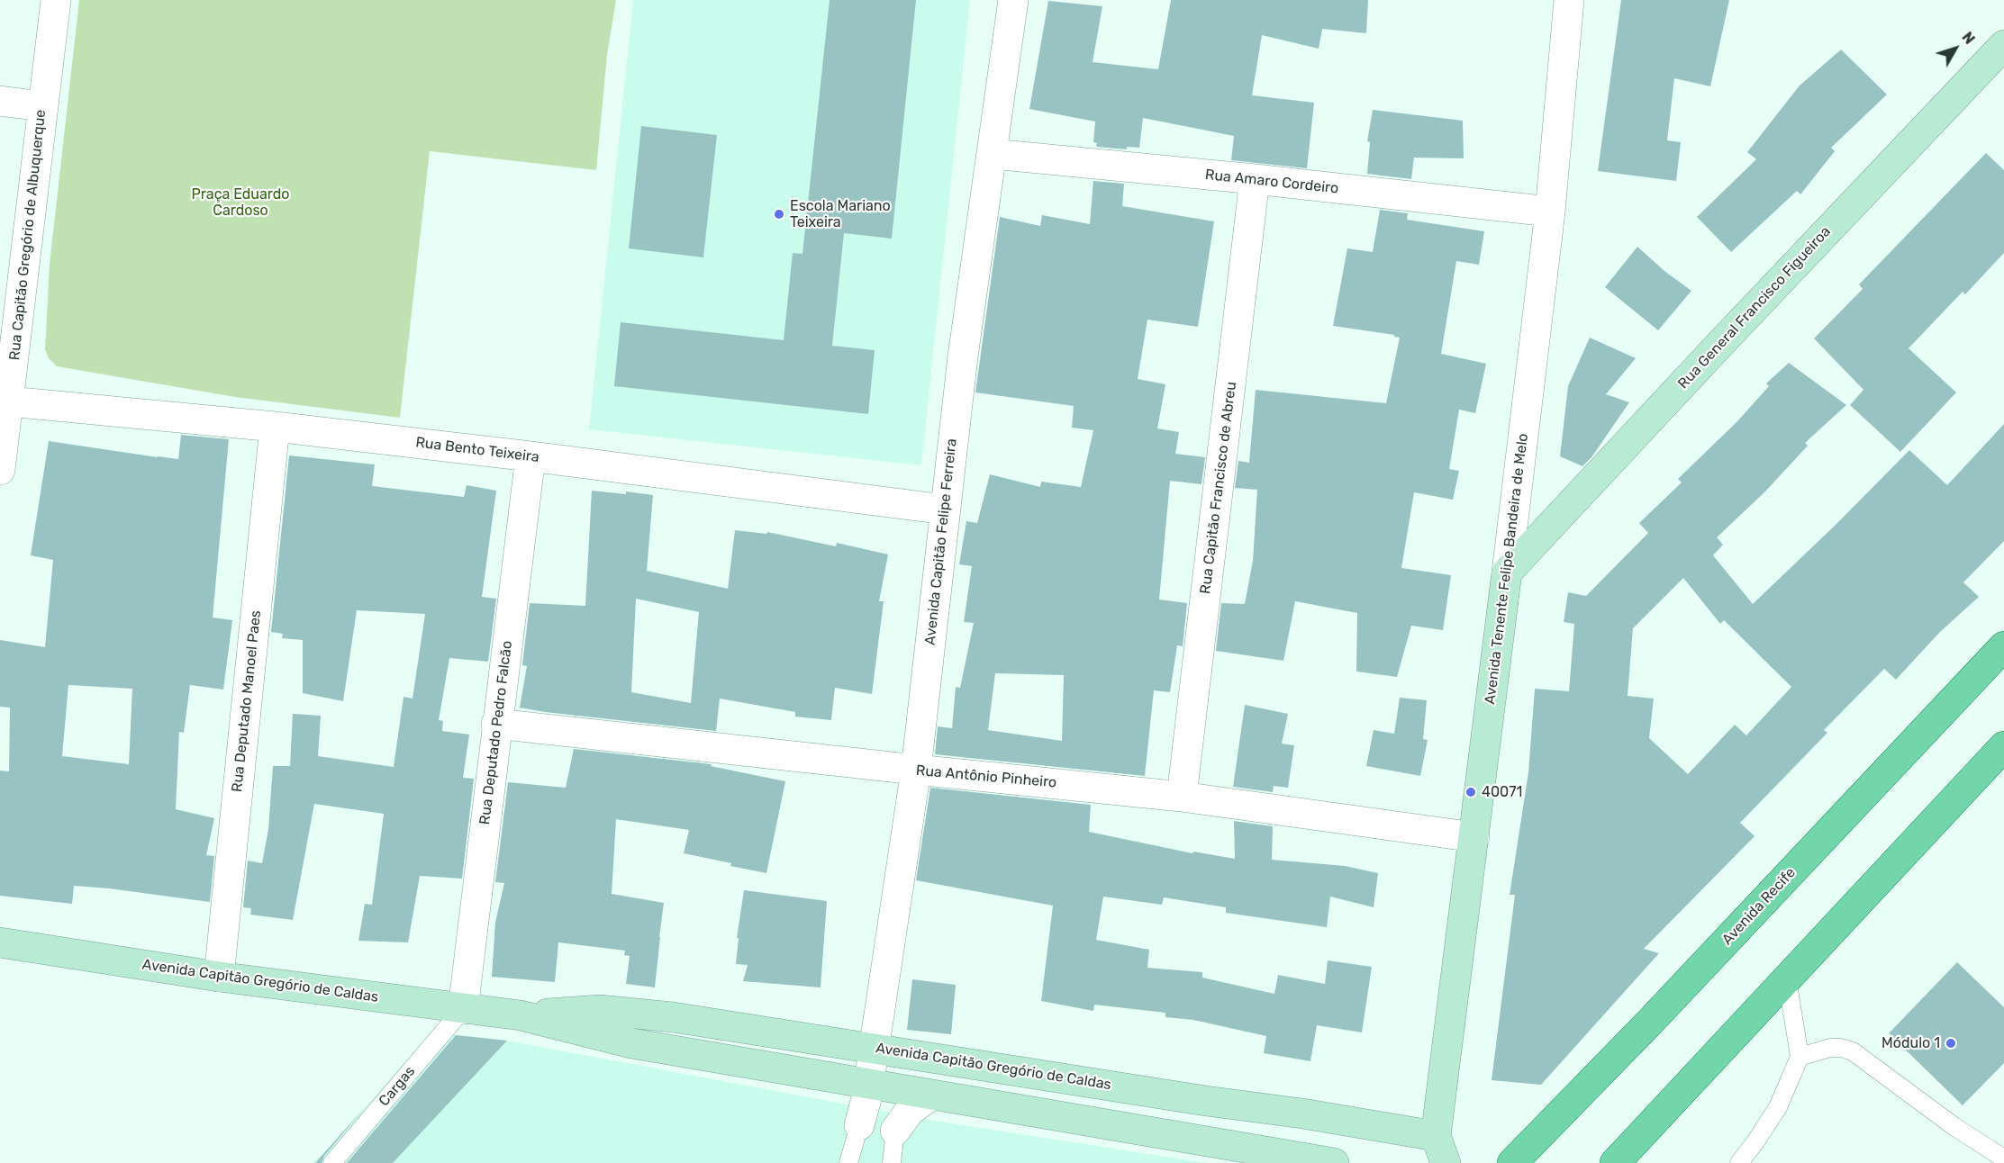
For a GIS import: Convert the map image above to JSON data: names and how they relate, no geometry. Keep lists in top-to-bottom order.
{
  "streets": {
    "main road": [
      "Rua General Francisco Figueiroa",
      "Avenida Tenente Felipe Bandeira de Melo",
      "Avenida Recife",
      "Avenida Capitão Gregório de Caldas"
    ],
    "street": [
      "Rua Amaro Cordeiro",
      "Rua Capitão Gregório de Albuquerque",
      "Rua Bento Teixeira",
      "Rua Capitão Francisco de Abreu",
      "Avenida Capitão Felipe Ferreira",
      "Rua Deputado Manoel Paes",
      "Rua Deputado Pedro Falcão",
      "Rua Antônio Pinheiro"
    ],
    "lane": ["Cargas"]
  },
  "crossings": [
    ["Rua Amaro Cordeiro", "Rua Capitão Francisco de Abreu"],
    ["Rua Amaro Cordeiro", "Avenida Capitão Felipe Ferreira"],
    ["Rua Amaro Cordeiro", "Avenida Tenente Felipe Bandeira de Melo"],
    ["Rua Capitão Gregório de Albuquerque", "Rua Bento Teixeira"],
    ["Rua General Francisco Figueiroa", "Avenida Tenente Felipe Bandeira de Melo"],
    ["Rua Bento Teixeira", "Avenida Capitão Felipe Ferreira"],
    ["Rua Bento Teixeira", "Rua Deputado Manoel Paes"],
    ["Rua Bento Teixeira", "Rua Deputado Pedro Falcão"],
    ["Rua Capitão Francisco de Abreu", "Rua Antônio Pinheiro"],
    ["Avenida Capitão Felipe Ferreira", "Rua Antônio Pinheiro"],
    ["Avenida Capitão Felipe Ferreira", "Avenida Capitão Gregório de Caldas"],
    ["Avenida Tenente Felipe Bandeira de Melo", "Rua Antônio Pinheiro"],
    ["Avenida Tenente Felipe Bandeira de Melo", "Avenida Capitão Gregório de Caldas"],
    ["Rua Deputado Manoel Paes", "Avenida Capitão Gregório de Caldas"],
    ["Rua Deputado Pedro Falcão", "Rua Antônio Pinheiro"],
    ["Rua Deputado Pedro Falcão", "Avenida Capitão Gregório de Caldas"],
    ["Rua Deputado Pedro Falcão", "Cargas"],
    ["Avenida Capitão Gregório de Caldas", "Cargas"]
  ],
  "parks": ["Praça Eduardo Cardoso"],
  "places": ["Escola Mariano Teixeira", "40071", "Módulo 1"],
  "north": "top right"
}
